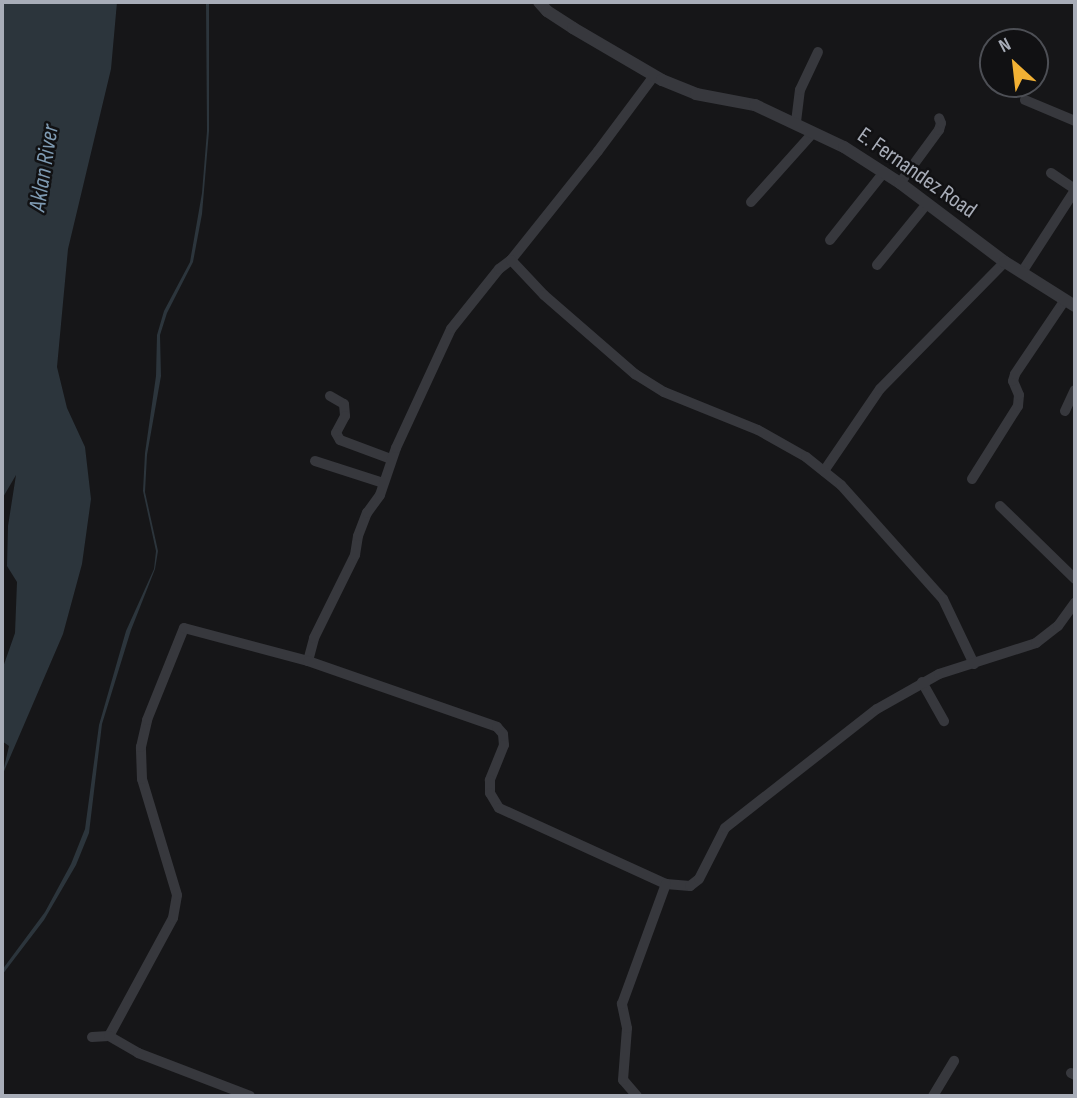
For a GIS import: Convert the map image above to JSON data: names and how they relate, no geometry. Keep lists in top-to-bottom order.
{
  "streets": {
    "street": ["E. Fernandez Road"]
  },
  "water": ["Aklan River"],
  "north": "top left"
}
